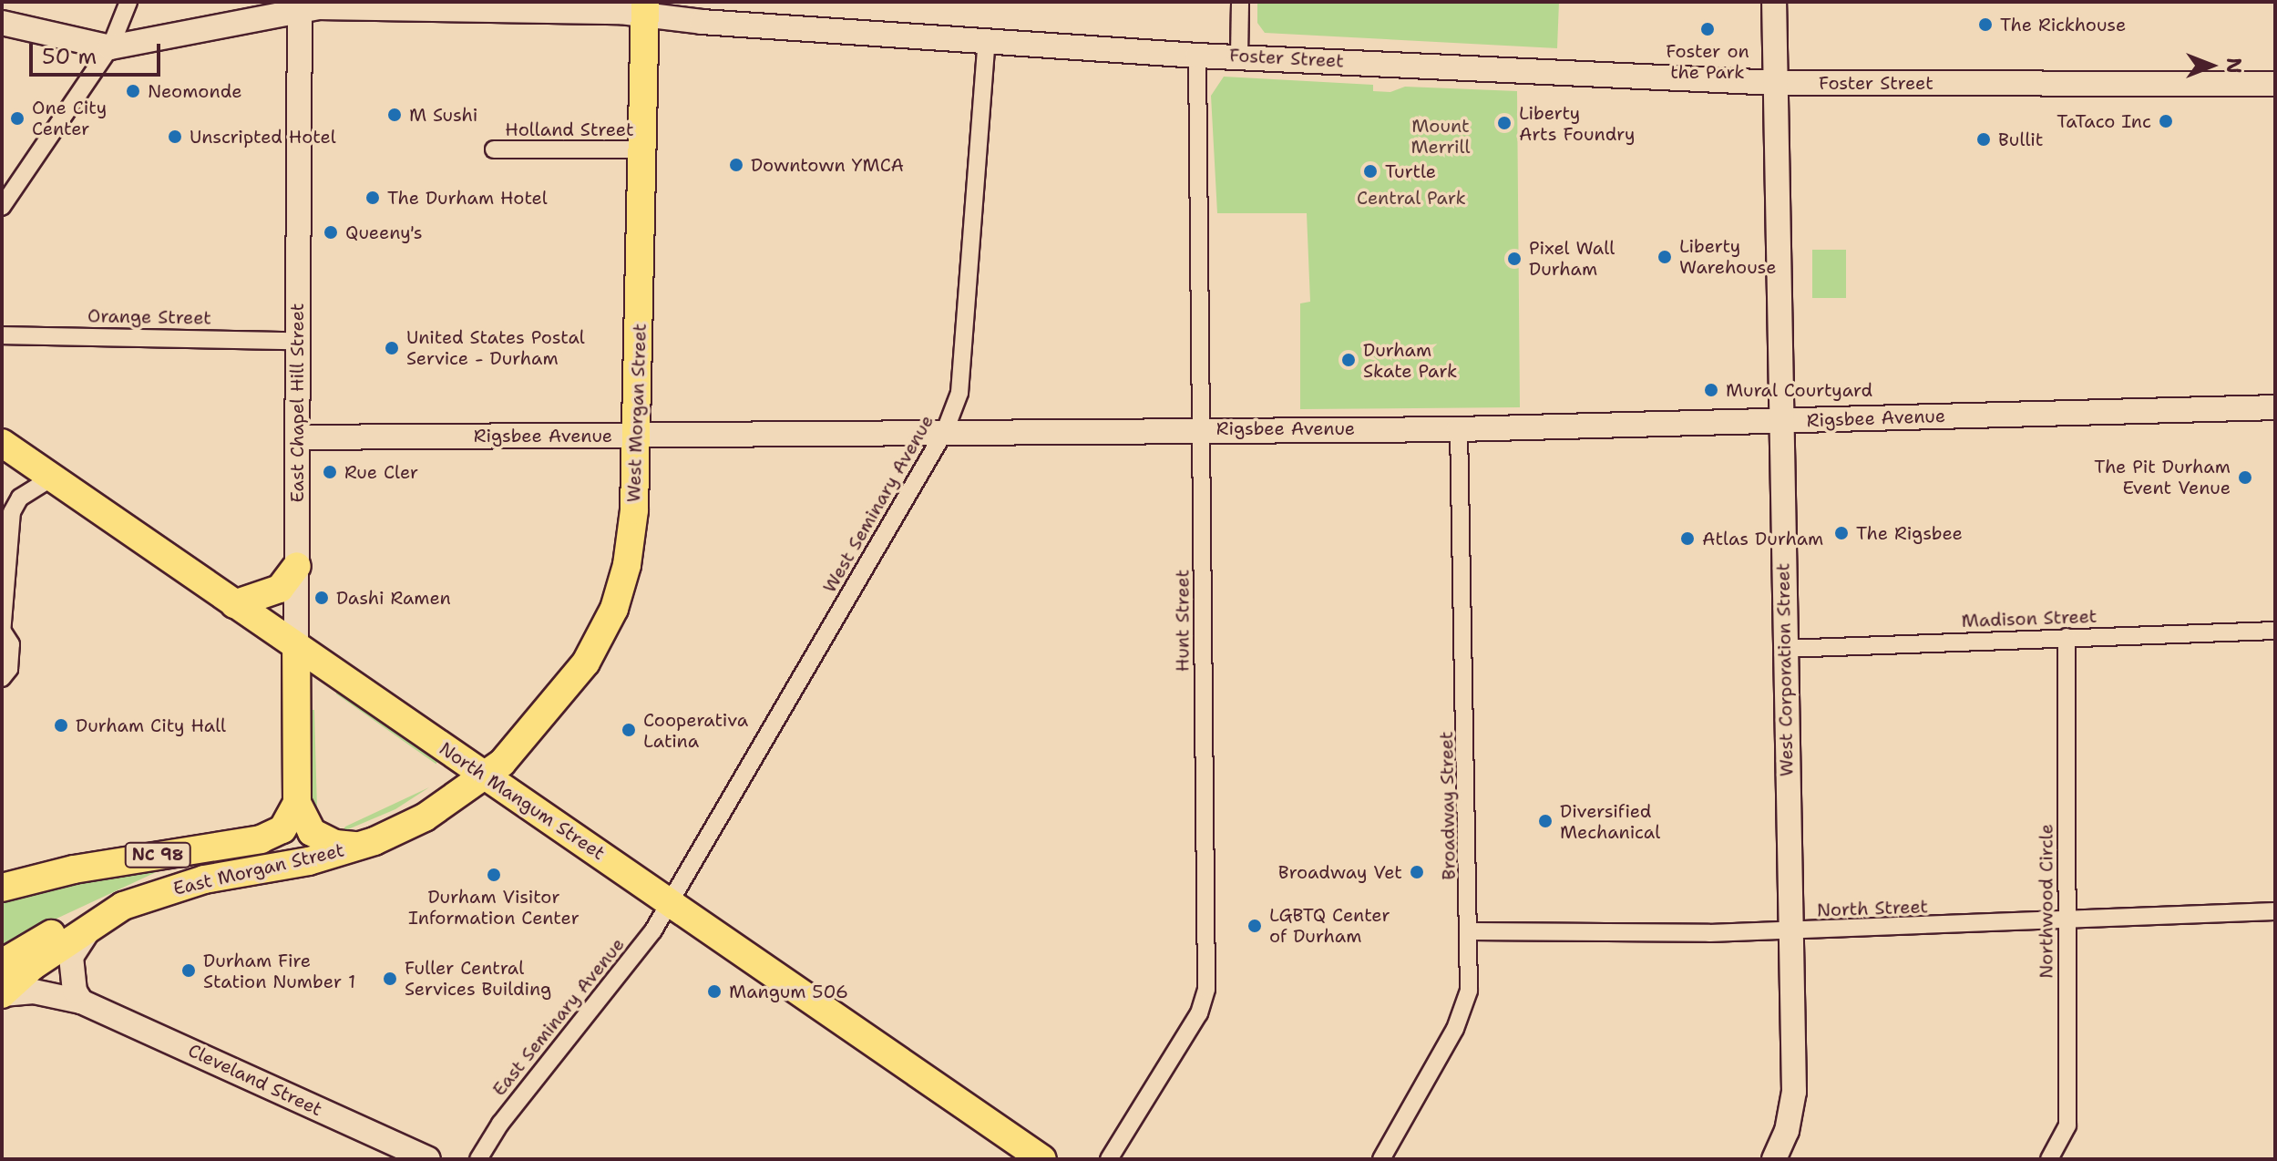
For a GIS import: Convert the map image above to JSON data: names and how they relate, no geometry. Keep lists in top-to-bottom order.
{
  "streets": {
    "main road": [
      "East Chapel Hill Street",
      "West Morgan Street",
      "North Mangum Street",
      "NC 98",
      "East Morgan Street"
    ],
    "street": [
      "Foster Street",
      "Holland Street",
      "Orange Street",
      "Rigsbee Avenue",
      "West Seminary Avenue",
      "Madison Street",
      "Hunt Street",
      "West Corporation Street",
      "Broadway Street",
      "Northwood Circle",
      "North Street",
      "East Seminary Avenue",
      "Cleveland Street"
    ]
  },
  "crossings": [
    ["Foster Street", "East Chapel Hill Street"],
    ["Foster Street", "West Morgan Street"],
    ["Foster Street", "West Seminary Avenue"],
    ["Foster Street", "Hunt Street"],
    ["Foster Street", "West Corporation Street"],
    ["Holland Street", "West Morgan Street"],
    ["Orange Street", "East Chapel Hill Street"],
    ["East Chapel Hill Street", "Rigsbee Avenue"],
    ["East Chapel Hill Street", "North Mangum Street"],
    ["East Chapel Hill Street", "NC 98"],
    ["West Morgan Street", "Rigsbee Avenue"],
    ["West Morgan Street", "North Mangum Street"],
    ["West Morgan Street", "East Morgan Street"],
    ["Rigsbee Avenue", "West Seminary Avenue"],
    ["Rigsbee Avenue", "Hunt Street"],
    ["Rigsbee Avenue", "West Corporation Street"],
    ["Rigsbee Avenue", "Broadway Street"],
    ["West Seminary Avenue", "North Mangum Street"],
    ["West Seminary Avenue", "East Seminary Avenue"],
    ["Madison Street", "West Corporation Street"],
    ["Madison Street", "Northwood Circle"],
    ["West Corporation Street", "North Street"],
    ["North Mangum Street", "East Morgan Street"],
    ["North Mangum Street", "East Seminary Avenue"],
    ["Broadway Street", "North Street"],
    ["East Morgan Street", "Cleveland Street"],
    ["Northwood Circle", "North Street"]
  ],
  "parks": ["Mount Merrill", "Central Park"],
  "places": [
    "The Rickhouse",
    "Foster on the Park",
    "Neomonde",
    "M Sushi",
    "One City Center",
    "TaTaco Inc",
    "Liberty Arts Foundry",
    "Unscripted Hotel",
    "Bullit",
    "Downtown YMCA",
    "Turtle",
    "The Durham Hotel",
    "Queeny's",
    "Liberty Warehouse",
    "Pixel Wall Durham",
    "United States Postal Service - Durham",
    "Durham Skate Park",
    "Mural Courtyard",
    "Rue Cler",
    "The Pit Durham Event Venue",
    "The Rigsbee",
    "Atlas Durham",
    "Dashi Ramen",
    "Durham City Hall",
    "Cooperativa Latina",
    "Diversified Mechanical",
    "Broadway Vet",
    "Durham Visitor Information Center",
    "LGBTQ Center of Durham",
    "Durham Fire Station Number 1",
    "Fuller Central Services Building",
    "Mangum 506"
  ],
  "scale_bar": "50 m",
  "north": "right"
}
